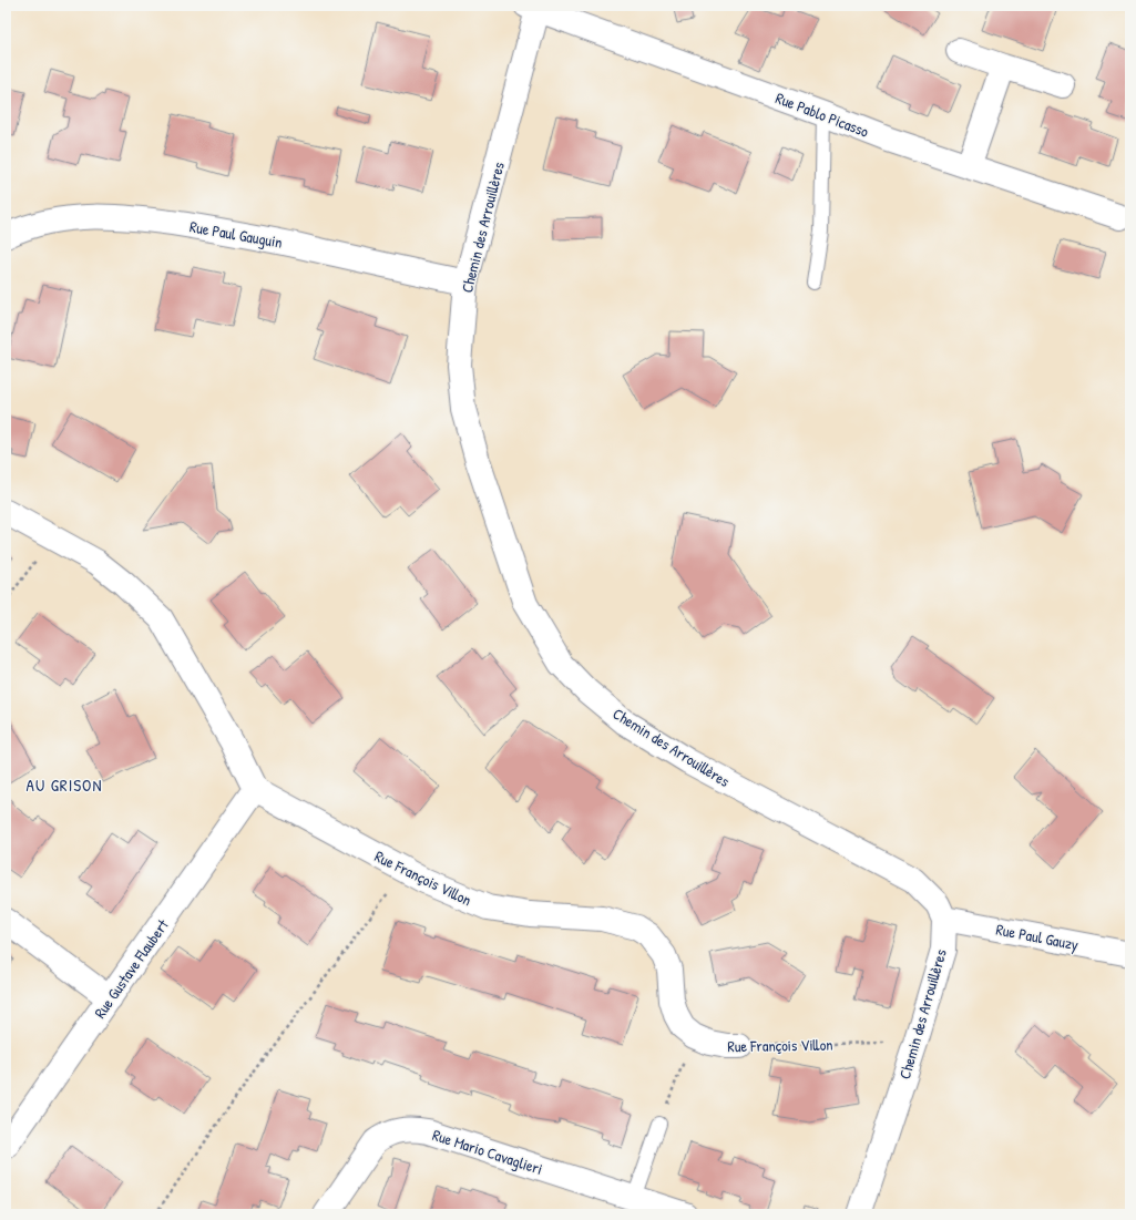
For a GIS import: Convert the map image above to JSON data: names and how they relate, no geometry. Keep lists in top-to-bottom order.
{
  "streets": {
    "street": [
      "Rue Pablo Picasso",
      "Chemin des Arrouillères",
      "Rue Paul Gauguin",
      "Rue François Villon",
      "Rue Paul Gauzy",
      "Rue Gustave Flaubert",
      "Rue Mario Cavaglieri"
    ]
  },
  "crossings": [
    ["Rue Pablo Picasso", "Chemin des Arrouillères"],
    ["Chemin des Arrouillères", "Rue Paul Gauguin"],
    ["Chemin des Arrouillères", "Rue François Villon"],
    ["Chemin des Arrouillères", "Rue Paul Gauzy"],
    ["Rue François Villon", "Rue Gustave Flaubert"]
  ],
  "districts": ["AU GRISON"]
}
